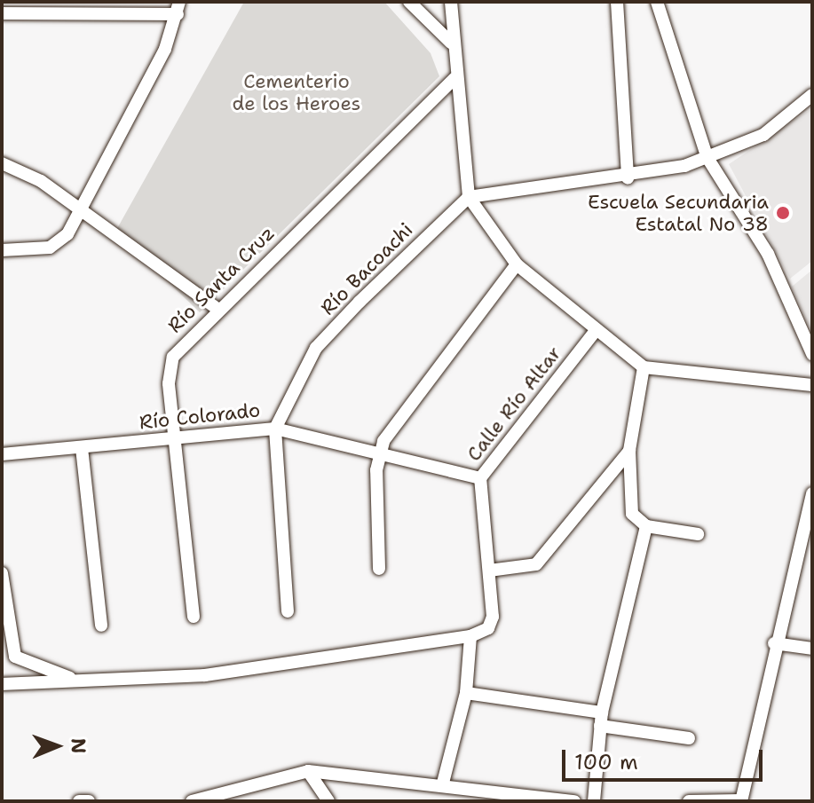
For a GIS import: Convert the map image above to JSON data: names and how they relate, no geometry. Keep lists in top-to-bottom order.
{
  "streets": {
    "street": [
      "Río Bacoachi",
      "Río Santa Cruz",
      "Calle Río Altar",
      "Río Colorado"
    ]
  },
  "crossings": [
    ["Río Bacoachi", "Río Colorado"],
    ["Río Santa Cruz", "Río Colorado"],
    ["Calle Río Altar", "Río Colorado"]
  ],
  "parks": ["Cementerio de los Heroes"],
  "places": ["Escuela Secundaria Estatal No 38"],
  "scale_bar": "100 m",
  "north": "right"
}
